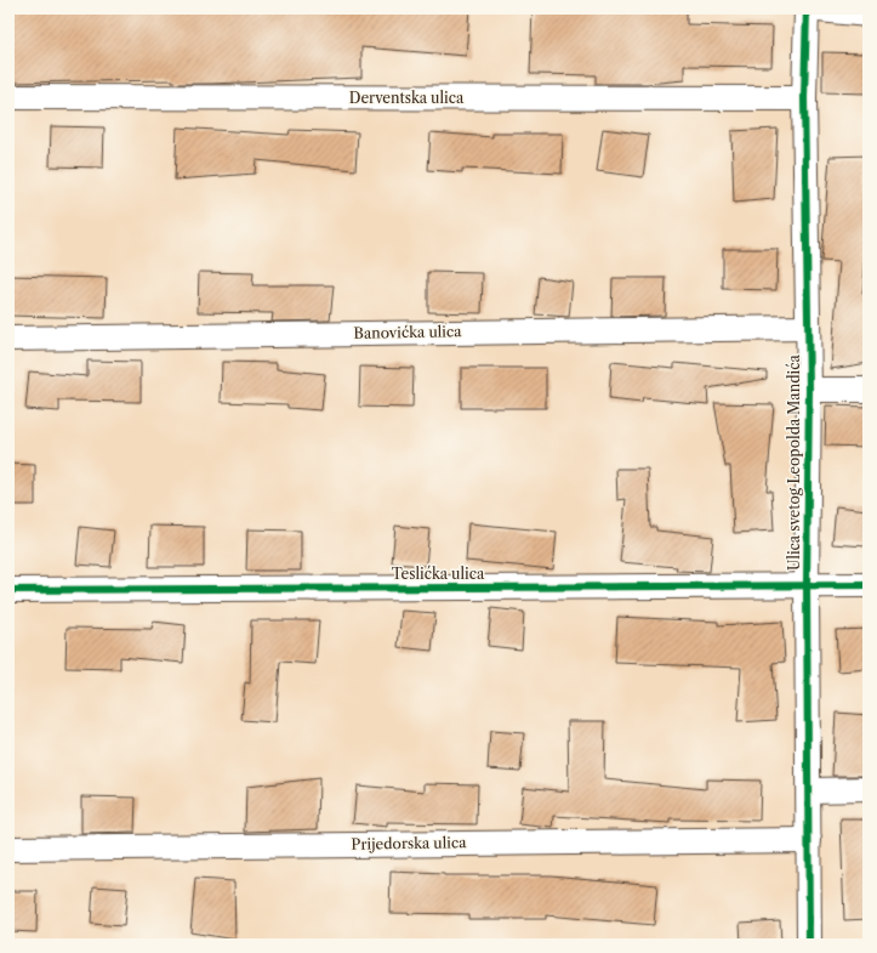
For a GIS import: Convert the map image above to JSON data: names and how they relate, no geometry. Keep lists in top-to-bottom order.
{
  "streets": {
    "street": [
      "Derventska ulica",
      "Banovićka ulica",
      "Ulica svetog Leopolda Mandića",
      "Teslićka ulica",
      "Prijedorska ulica"
    ]
  },
  "crossings": [
    ["Derventska ulica", "Ulica svetog Leopolda Mandića"],
    ["Banovićka ulica", "Ulica svetog Leopolda Mandića"],
    ["Ulica svetog Leopolda Mandića", "Teslićka ulica"],
    ["Ulica svetog Leopolda Mandića", "Prijedorska ulica"]
  ]
}
